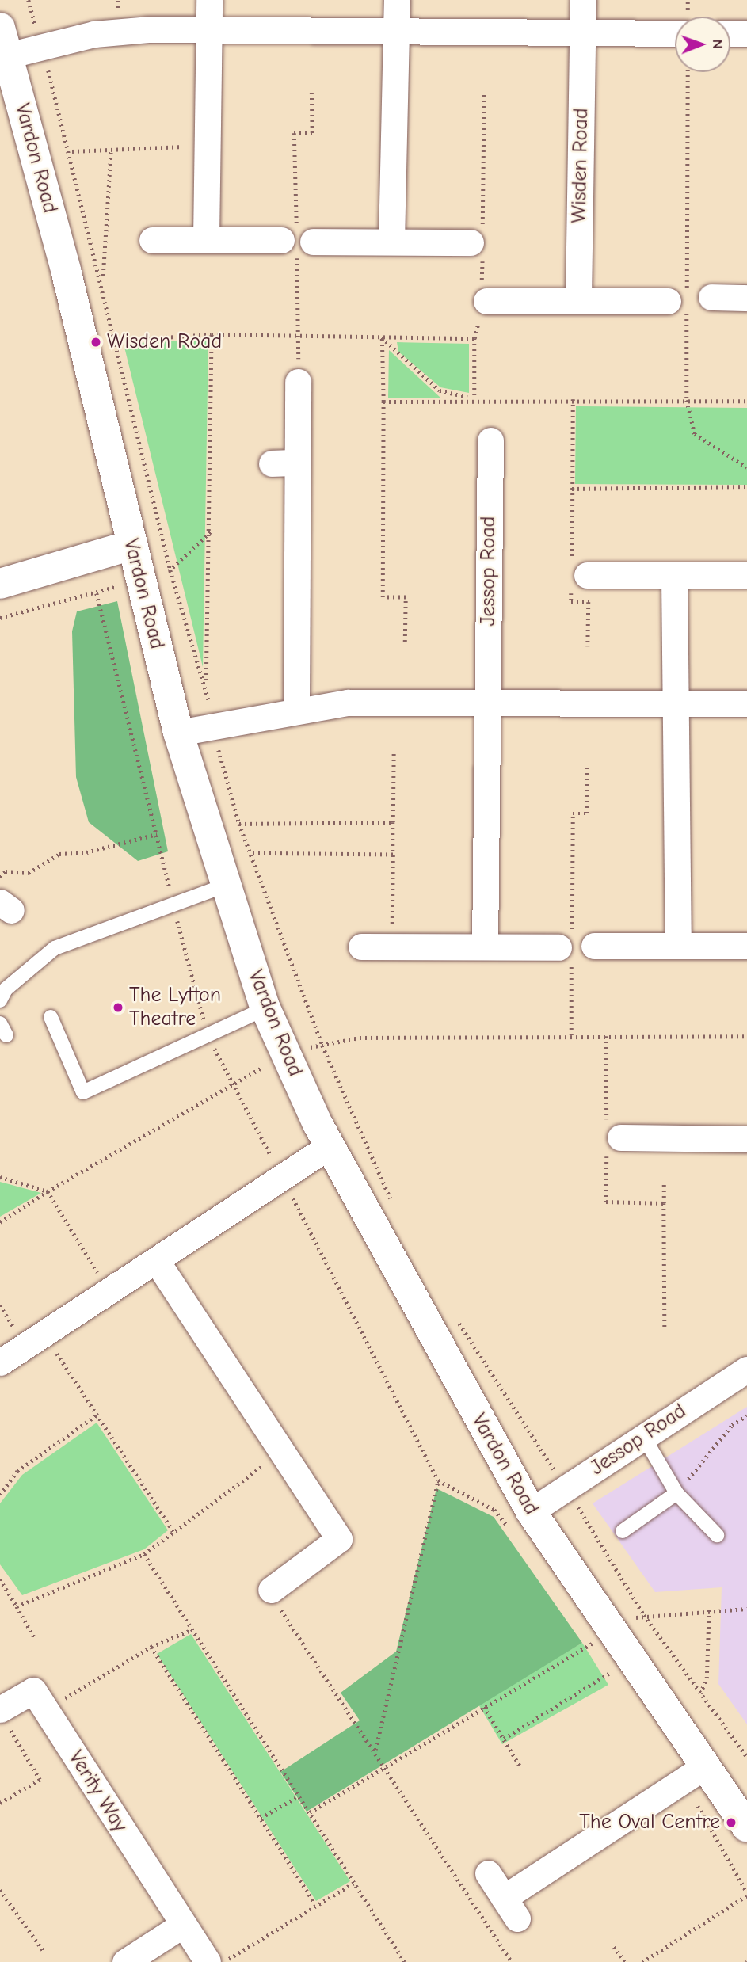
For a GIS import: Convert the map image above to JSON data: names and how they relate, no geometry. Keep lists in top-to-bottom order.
{
  "streets": {
    "street": [
      "Vardon Road",
      "Wisden Road",
      "Jessop Road",
      "Verity Way"
    ]
  },
  "crossings": [
    ["Vardon Road", "Jessop Road"]
  ],
  "places": ["Wisden Road", "The Lytton Theatre", "The Oval Centre"],
  "north": "right"
}
